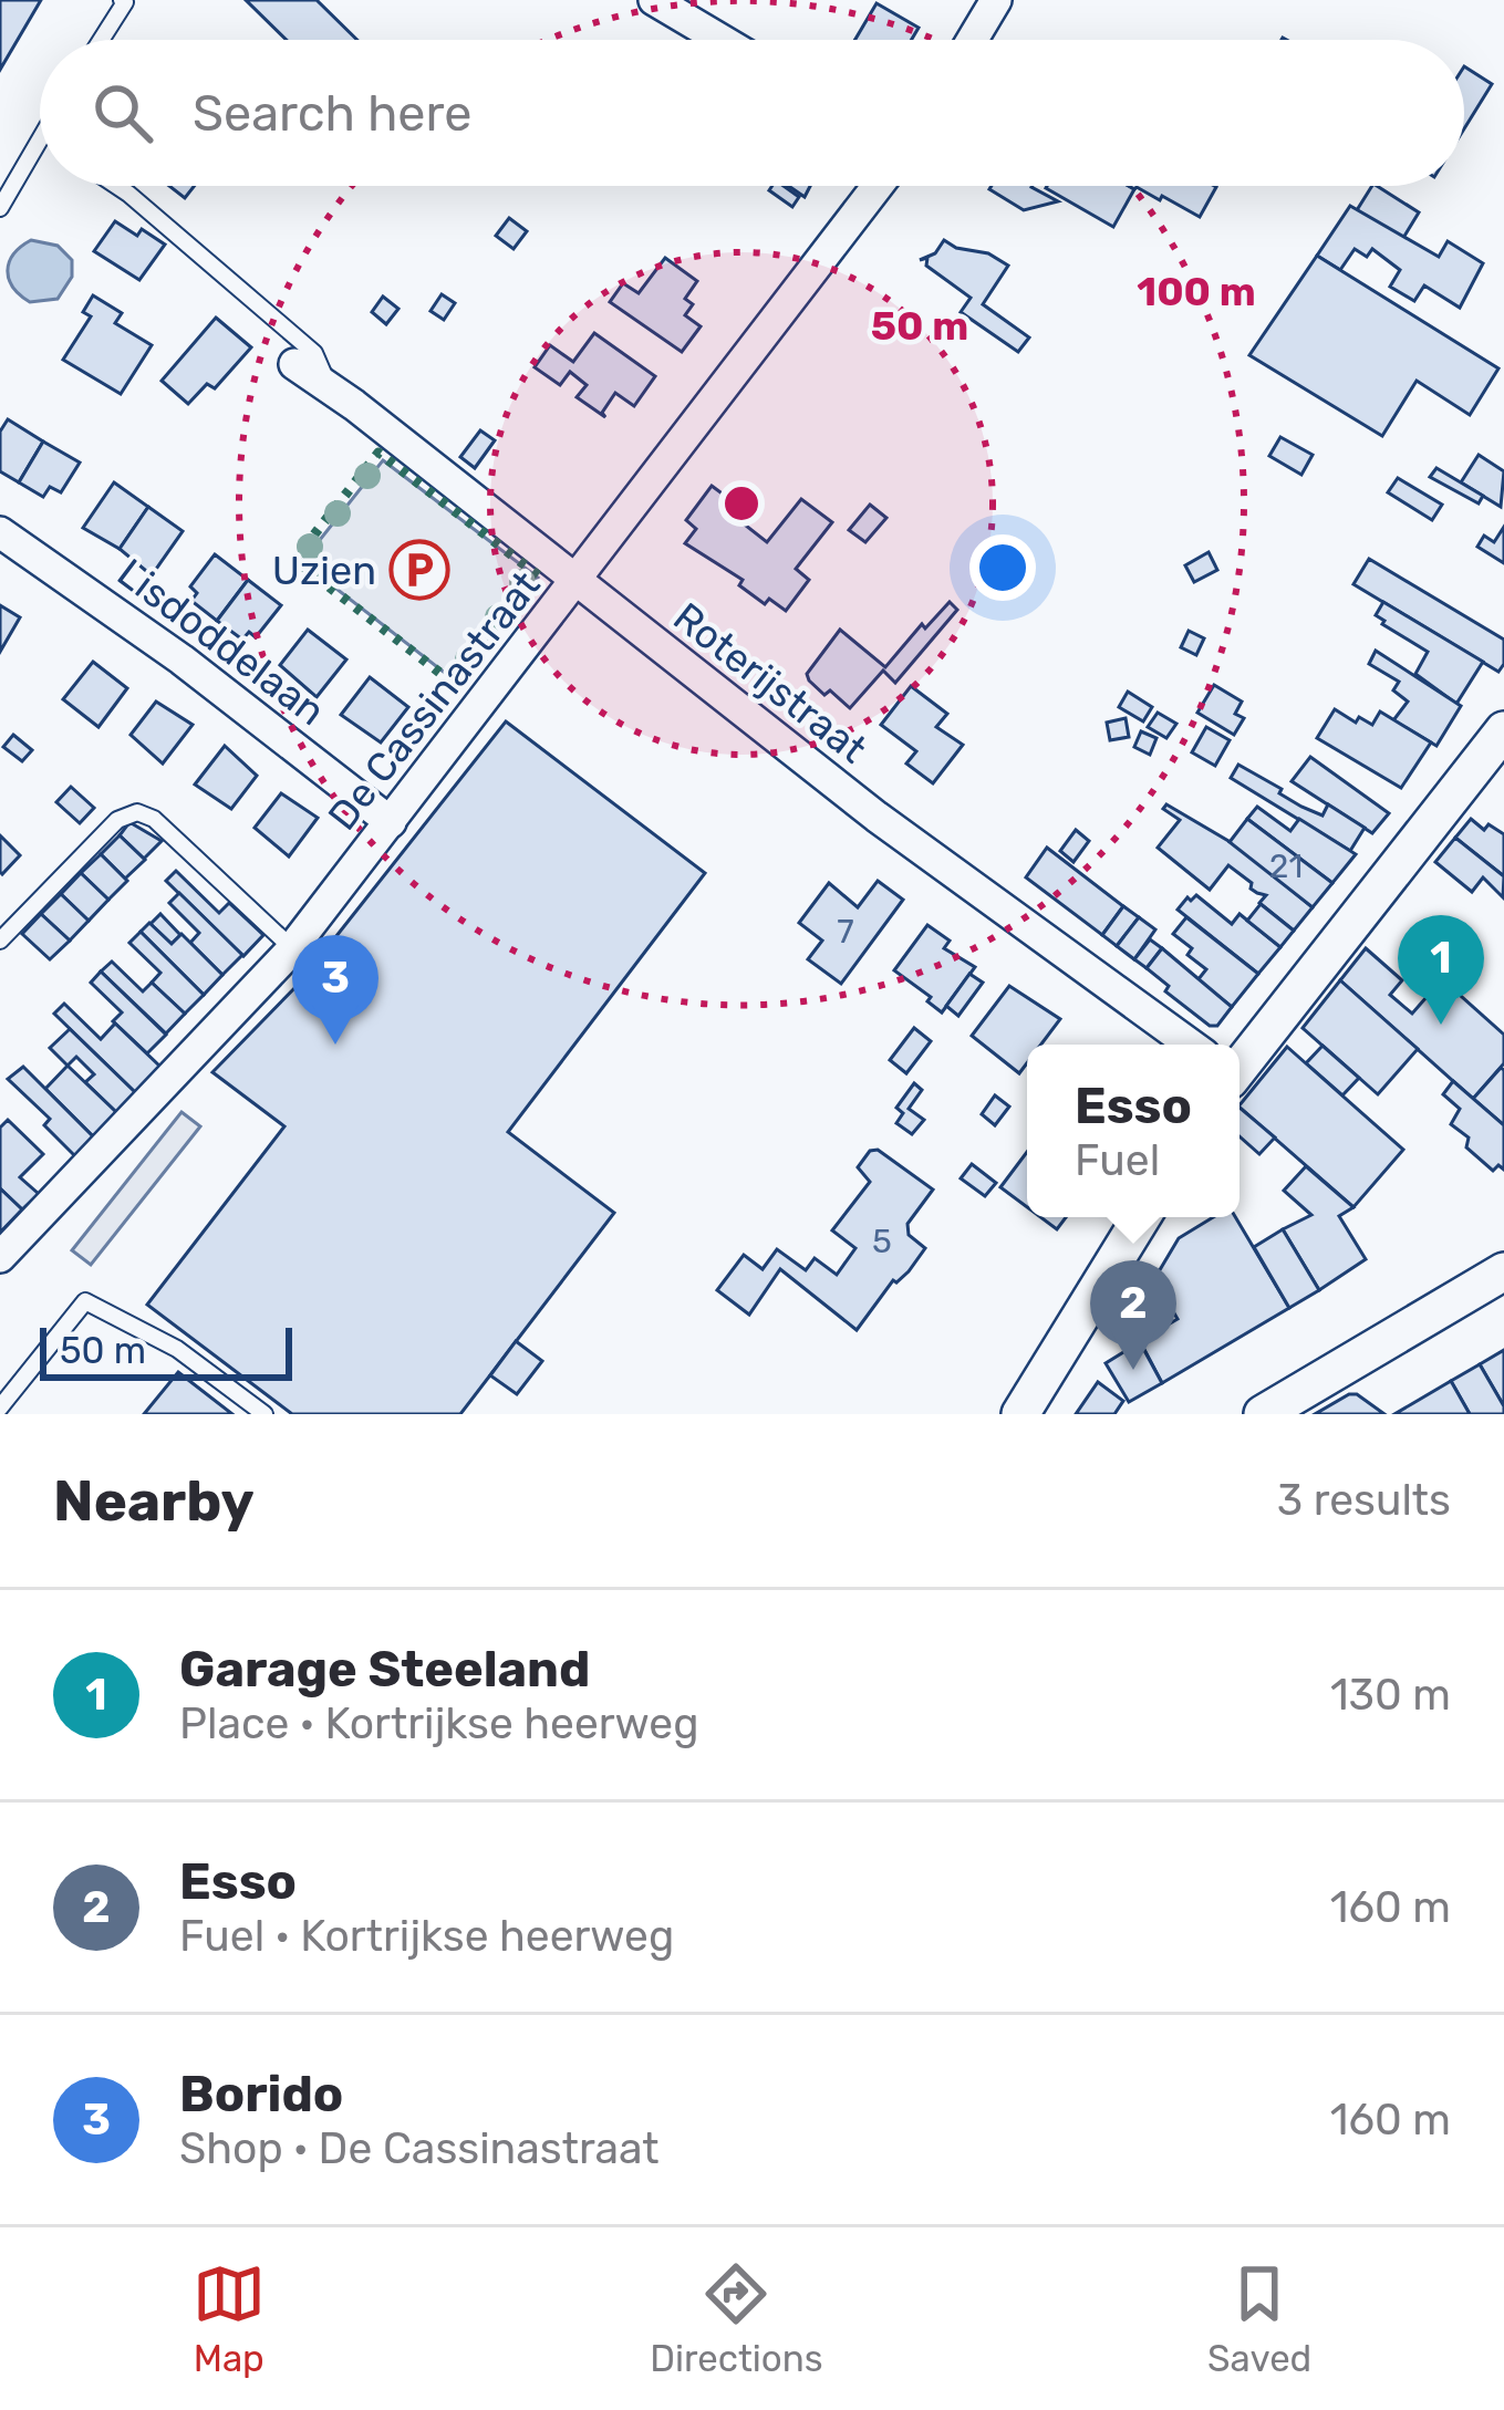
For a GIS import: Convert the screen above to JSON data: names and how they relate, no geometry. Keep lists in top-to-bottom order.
{
  "streets": {
    "street": ["Lisdoddelaan", "Roterijstraat", "De Cassinastraat"]
  },
  "crossings": [
    ["Lisdoddelaan", "De Cassinastraat"],
    ["Roterijstraat", "De Cassinastraat"]
  ],
  "places": {
    "parking": ["Uzien"]
  },
  "house_numbers": ["21", "7", "5"],
  "scale_bar": "50 m",
  "page": {
    "search": "Search here",
    "pins": ["1", "3", "2"],
    "popup": ["Esso", "Fuel"],
    "scale": "50 m",
    "heading": ["Nearby", "3 results"],
    "list": [
      {
        "mark": "1",
        "name": "Garage Steeland",
        "note": "Place · Kortrijkse heerweg",
        "value": "130 m"
      },
      {
        "mark": "2",
        "name": "Esso",
        "note": "Fuel · Kortrijkse heerweg",
        "value": "160 m"
      },
      {
        "mark": "3",
        "name": "Borido",
        "note": "Shop · De Cassinastraat",
        "value": "160 m"
      }
    ],
    "nav": ["Map", "Directions", "Saved"]
  },
  "rings": ["100 m", "50 m"]
}
